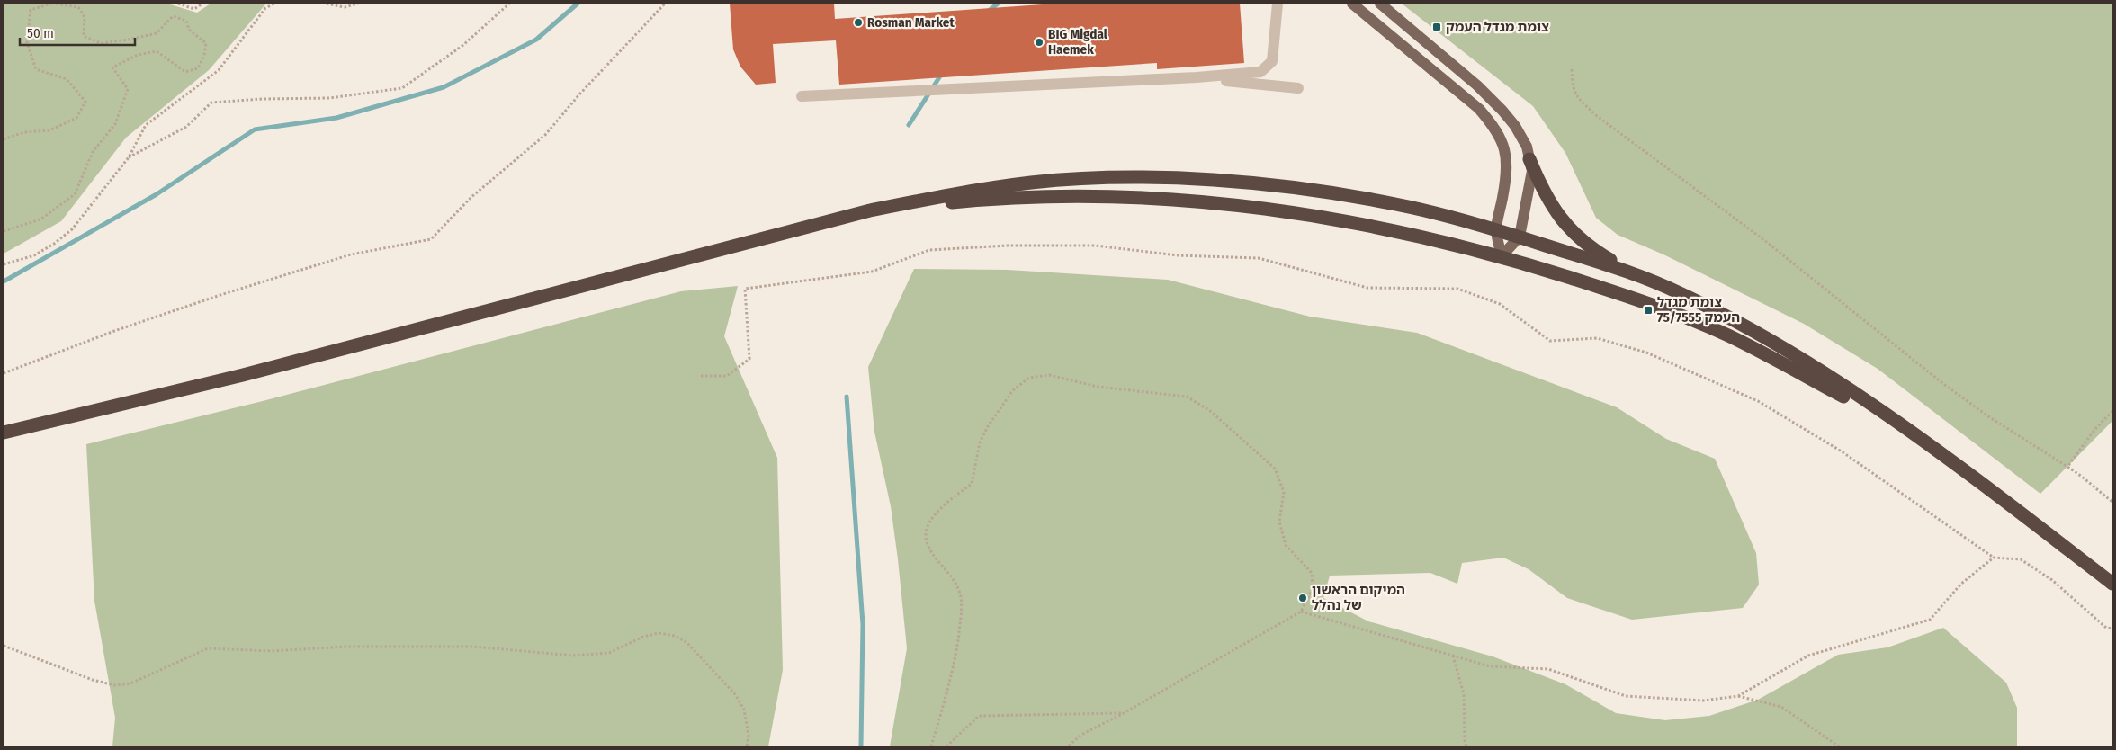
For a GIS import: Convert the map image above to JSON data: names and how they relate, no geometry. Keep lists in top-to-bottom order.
{
  "places": {
    "other": ["Rosman Market", "BIG Migdal Haemek", "המיקום הראשון של נהלל"],
    "transit": ["צומת מגדל העמק", "צומת מגדל העמק 75/7555"]
  },
  "scale_bar": "50 m"
}
